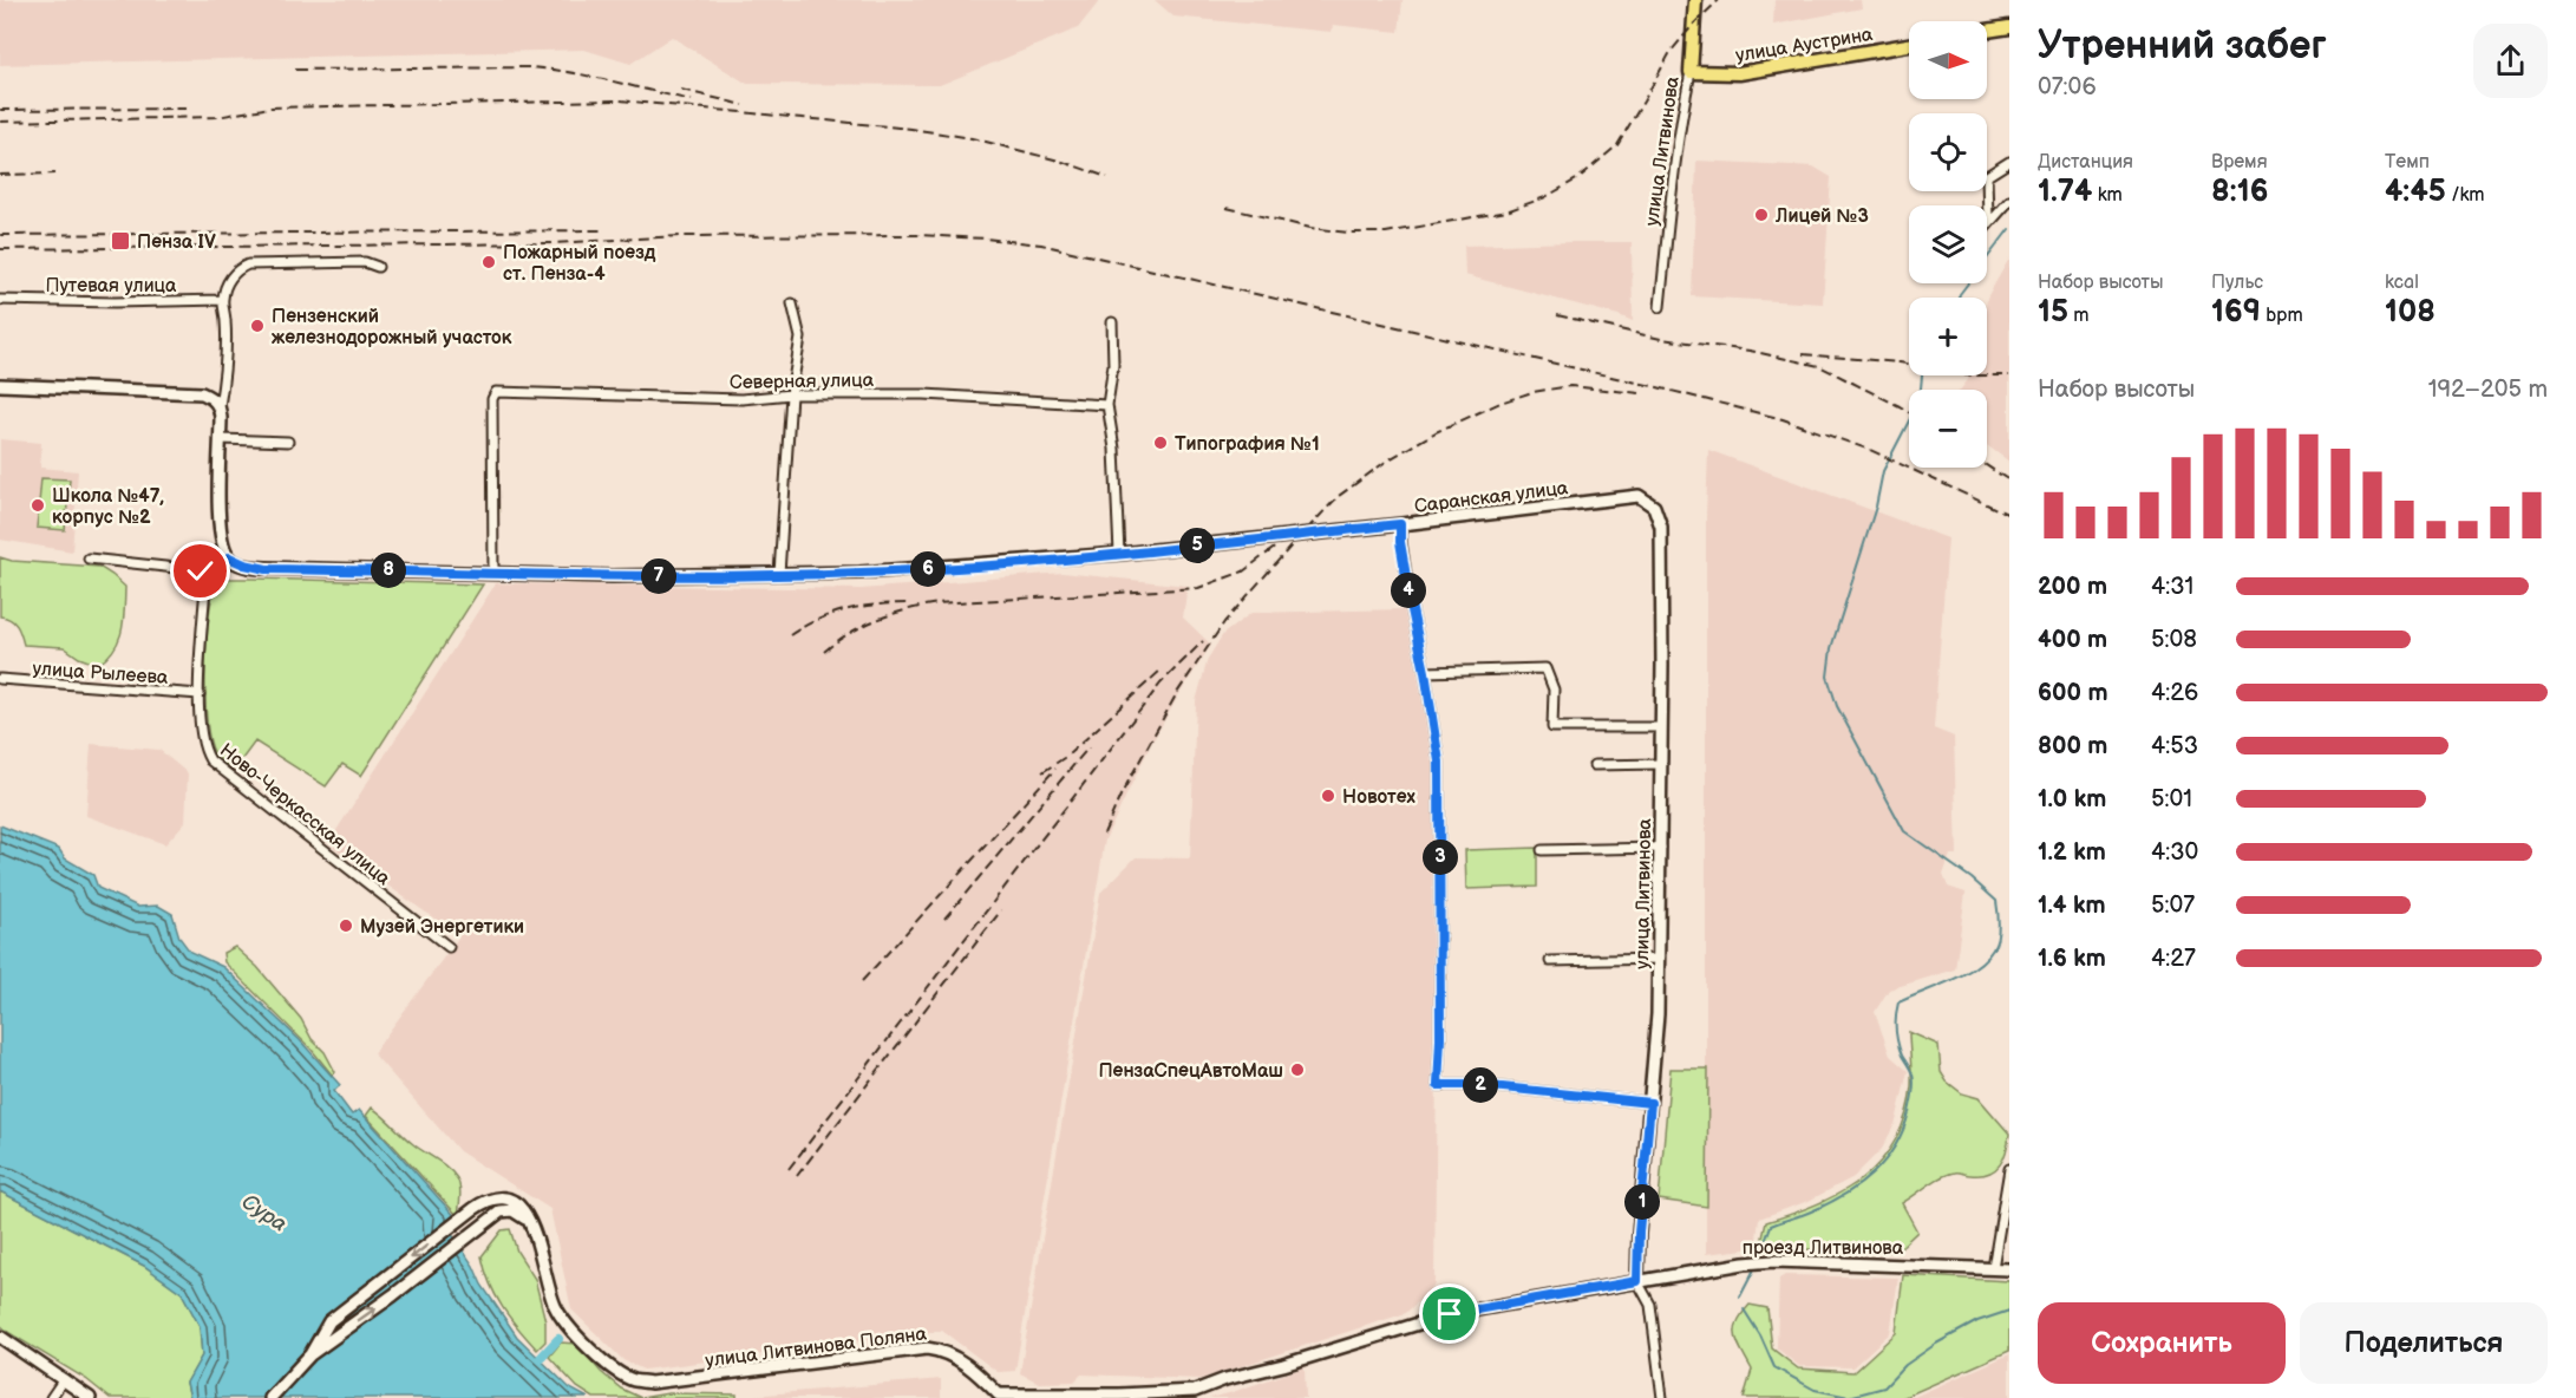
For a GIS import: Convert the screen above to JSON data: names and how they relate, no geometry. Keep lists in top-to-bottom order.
{
  "streets": {
    "main road": [
      "улица Аустрина",
      "улица Литвинова",
      "Саранская улица",
      "проезд Литвинова",
      "улица Литвинова Поляна"
    ],
    "street": [
      "Путевая улица",
      "Северная улица",
      "улица Рылеева",
      "Ново-Черкасская улица"
    ]
  },
  "crossings": [
    ["улица Аустрина", "улица Литвинова"],
    ["улица Литвинова", "Саранская улица"],
    ["улица Литвинова", "проезд Литвинова"],
    ["улица Литвинова", "улица Литвинова Поляна"],
    ["Северная улица", "Саранская улица"],
    ["улица Рылеева", "Ново-Черкасская улица"],
    ["проезд Литвинова", "улица Литвинова Поляна"]
  ],
  "water": ["Сура"],
  "places": {
    "other": [
      "Лицей №3",
      "Пожарный поезд ст. Пенза-4",
      "Пензенский железнодорожный участок",
      "Типография №1",
      "Школа №47, корпус №2",
      "Новотех",
      "Музей Энергетики",
      "ПензаСпецАвтоМаш"
    ],
    "transit": ["Пенза IV"]
  },
  "north": "right",
  "page": {
    "heading": ["Утренний забег", "07:06"],
    "map_buttons": ["+", "−"],
    "stats": [
      ["Дистанция", "1.74 km"],
      ["Время", "8:16"],
      ["Темп", "4:45 /km"],
      ["Набор высоты", "15 m"],
      ["Пульс", "169 bpm"],
      ["kcal", "108"]
    ],
    "chart": ["Набор высоты", "192–205 m"],
    "pins": [
      "5",
      "6",
      "8",
      "7",
      "4",
      "3",
      "2",
      "1"
    ],
    "list": [
      {
        "name": "200 m",
        "note": "4:31"
      },
      {
        "name": "400 m",
        "note": "5:08"
      },
      {
        "name": "600 m",
        "note": "4:26"
      },
      {
        "name": "800 m",
        "note": "4:53"
      },
      {
        "name": "1.0 km",
        "note": "5:01"
      },
      {
        "name": "1.2 km",
        "note": "4:30"
      },
      {
        "name": "1.4 km",
        "note": "5:07"
      },
      {
        "name": "1.6 km",
        "note": "4:27"
      }
    ],
    "buttons": ["Сохранить", "Поделиться"]
  }
}
